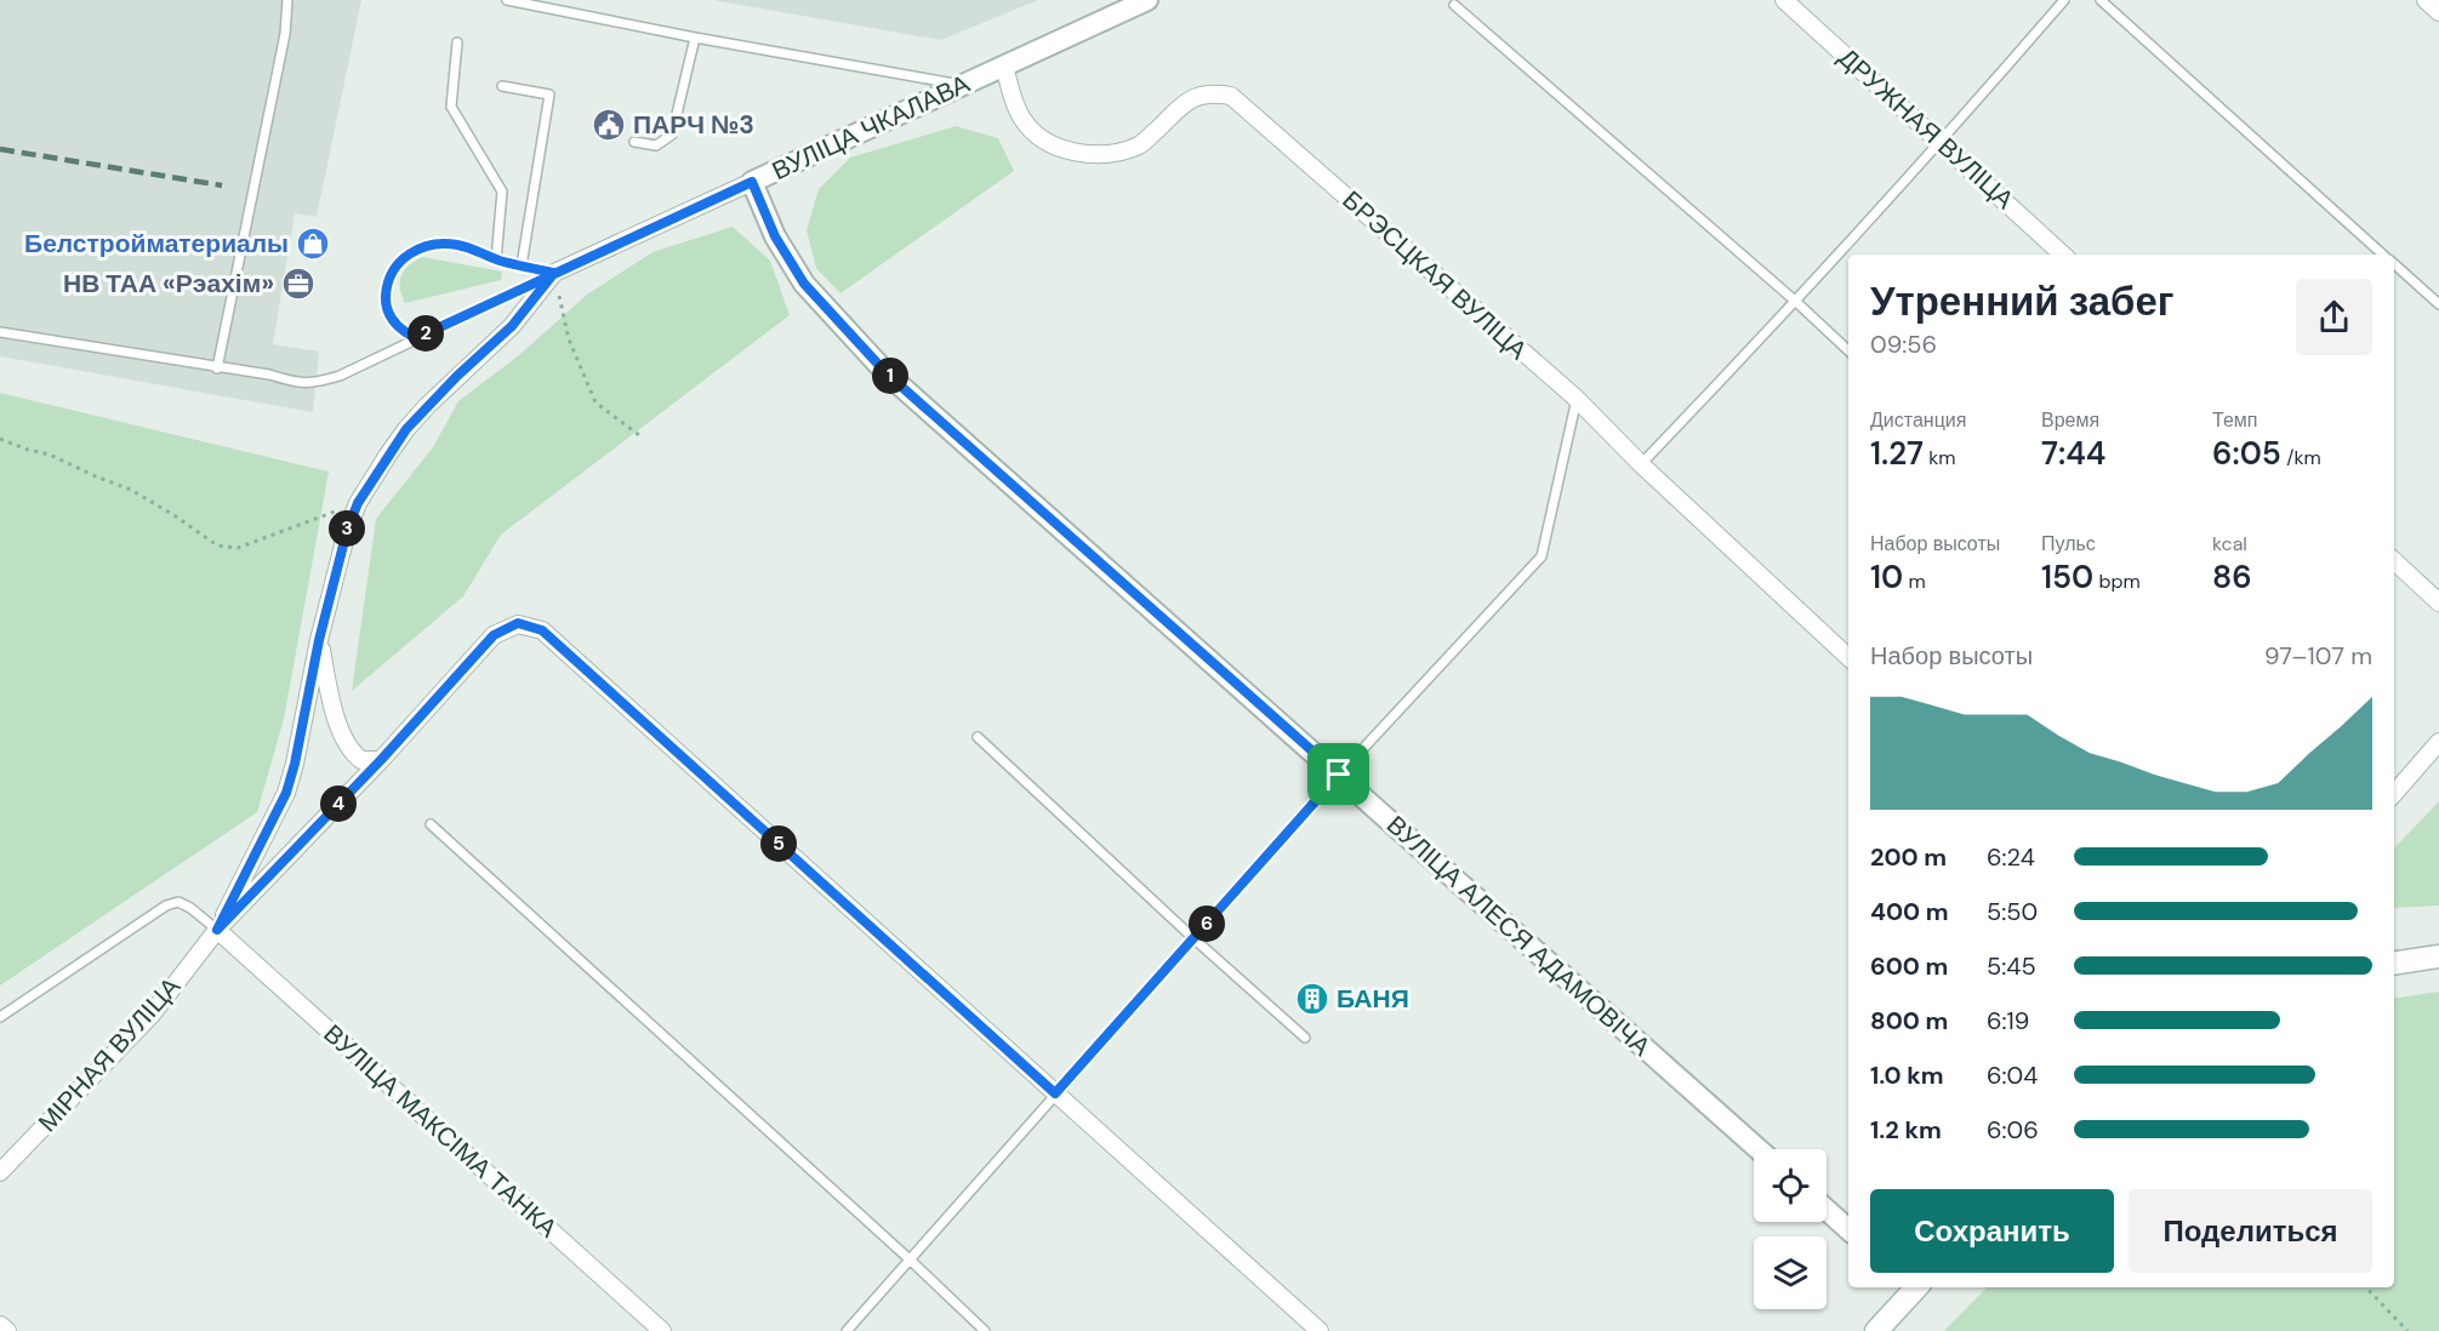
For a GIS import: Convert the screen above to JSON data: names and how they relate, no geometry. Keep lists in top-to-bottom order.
{
  "streets": {
    "street": [
      "ВУЛІЦА ЧКАЛАВА",
      "ДРУЖНАЯ ВУЛІЦА",
      "БРЭСЦКАЯ ВУЛІЦА",
      "ВУЛІЦА АЛЕСЯ АДАМОВІЧА",
      "МІРНАЯ ВУЛІЦА",
      "ВУЛІЦА МАКСІМА ТАНКА"
    ]
  },
  "crossings": [
    ["ВУЛІЦА ЧКАЛАВА", "БРЭСЦКАЯ ВУЛІЦА"],
    ["ВУЛІЦА ЧКАЛАВА", "ВУЛІЦА АЛЕСЯ АДАМОВІЧА"],
    ["МІРНАЯ ВУЛІЦА", "ВУЛІЦА МАКСІМА ТАНКА"]
  ],
  "places": {
    "public building": ["ПАРЧ №3"],
    "shop": ["Белстройматериалы"],
    "office": ["НВ ТАА «Рэахім»"],
    "building": ["БАНЯ"]
  },
  "page": {
    "heading": ["Утренний забег", "09:56"],
    "pins": [
      "2",
      "1",
      "3",
      "4",
      "5",
      "6"
    ],
    "stats": [
      ["Дистанция", "1.27 km"],
      ["Время", "7:44"],
      ["Темп", "6:05 /km"],
      ["Набор высоты", "10 m"],
      ["Пульс", "150 bpm"],
      ["kcal", "86"]
    ],
    "chart": ["Набор высоты", "97–107 m"],
    "list": [
      {
        "name": "200 m",
        "note": "6:24"
      },
      {
        "name": "400 m",
        "note": "5:50"
      },
      {
        "name": "600 m",
        "note": "5:45"
      },
      {
        "name": "800 m",
        "note": "6:19"
      },
      {
        "name": "1.0 km",
        "note": "6:04"
      },
      {
        "name": "1.2 km",
        "note": "6:06"
      }
    ],
    "buttons": ["Сохранить", "Поделиться"]
  }
}
